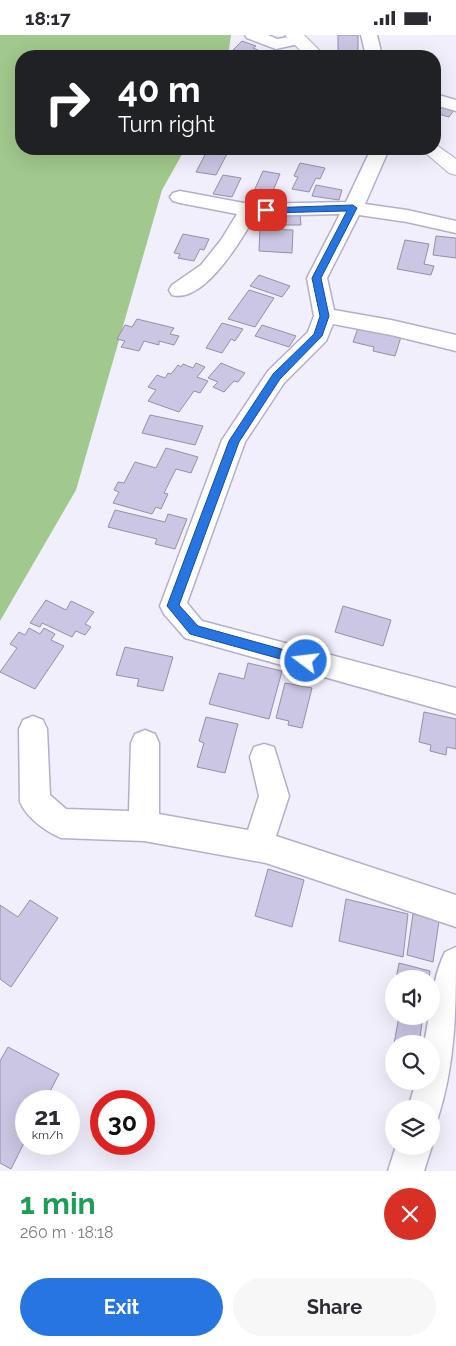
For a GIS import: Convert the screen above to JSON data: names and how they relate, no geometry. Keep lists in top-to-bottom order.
{
  "page": {
    "status": "18:17",
    "turn": ["40 m", "Turn right"],
    "speed": "21 km/h",
    "limit": "30",
    "heading": ["1 min", "260 m · 18:18"],
    "buttons": ["Exit", "Share"]
  }
}
